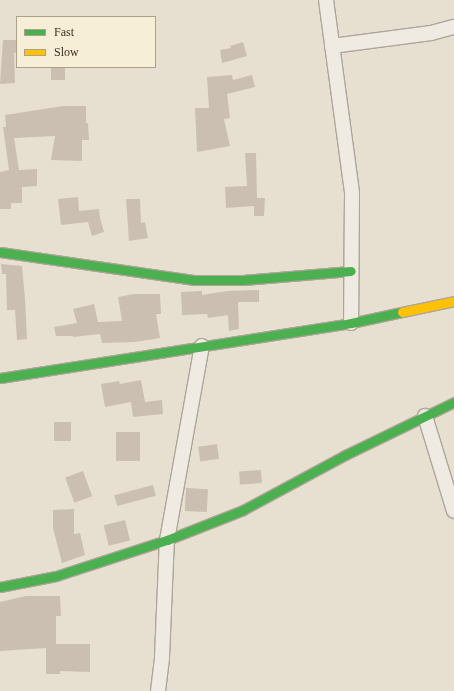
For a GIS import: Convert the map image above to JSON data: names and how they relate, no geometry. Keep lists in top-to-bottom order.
{
  "legend": ["Fast", "Slow"]
}
